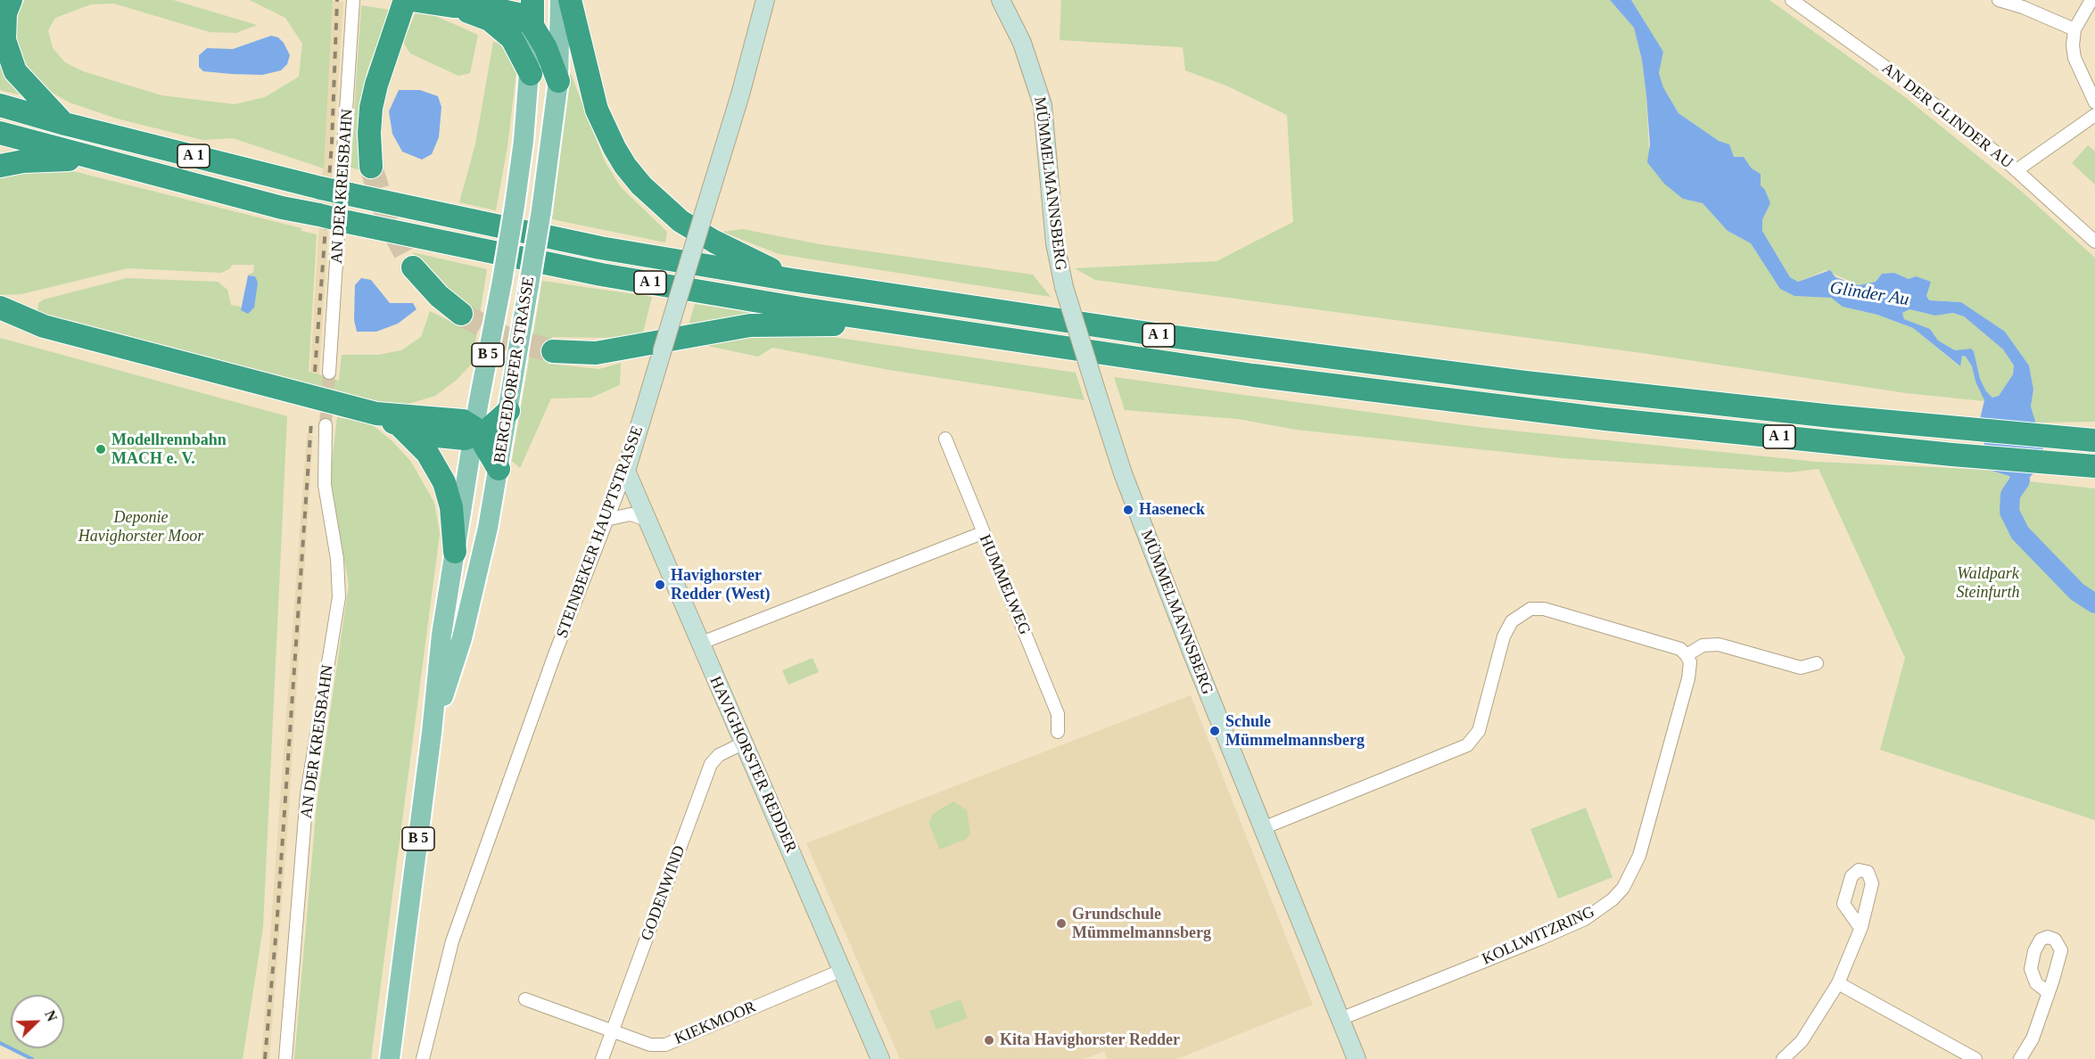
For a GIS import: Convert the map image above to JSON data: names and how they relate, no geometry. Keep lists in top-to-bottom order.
{
  "streets": {
    "highway": ["A 1", "B 5", "BERGEDORFER STRASSE"],
    "street": [
      "AN DER GLINDER AU",
      "MÜMMELMANNSBERG",
      "AN DER KREISBAHN",
      "STEINBEKER HAUPTSTRASSE",
      "HUMMELWEG",
      "HAVIGHORSTER REDDER",
      "GODENWIND",
      "KOLLWITZRING",
      "KIEKMOOR"
    ]
  },
  "crossings": [
    ["MÜMMELMANNSBERG", "KOLLWITZRING"],
    ["STEINBEKER HAUPTSTRASSE", "HAVIGHORSTER REDDER"],
    ["HAVIGHORSTER REDDER", "GODENWIND"],
    ["HAVIGHORSTER REDDER", "KIEKMOOR"],
    ["GODENWIND", "KIEKMOOR"]
  ],
  "water": ["Glinder Au"],
  "parks": ["Deponie Havighorster Moor", "Waldpark Steinfurth"],
  "places": [
    "Modellrennbahn MACH e. V.",
    "Haseneck",
    "Havighorster Redder (West)",
    "Schule Mümmelmannsberg",
    "Grundschule Mümmelmannsberg",
    "Kita Havighorster Redder"
  ],
  "north": "top right"
}
